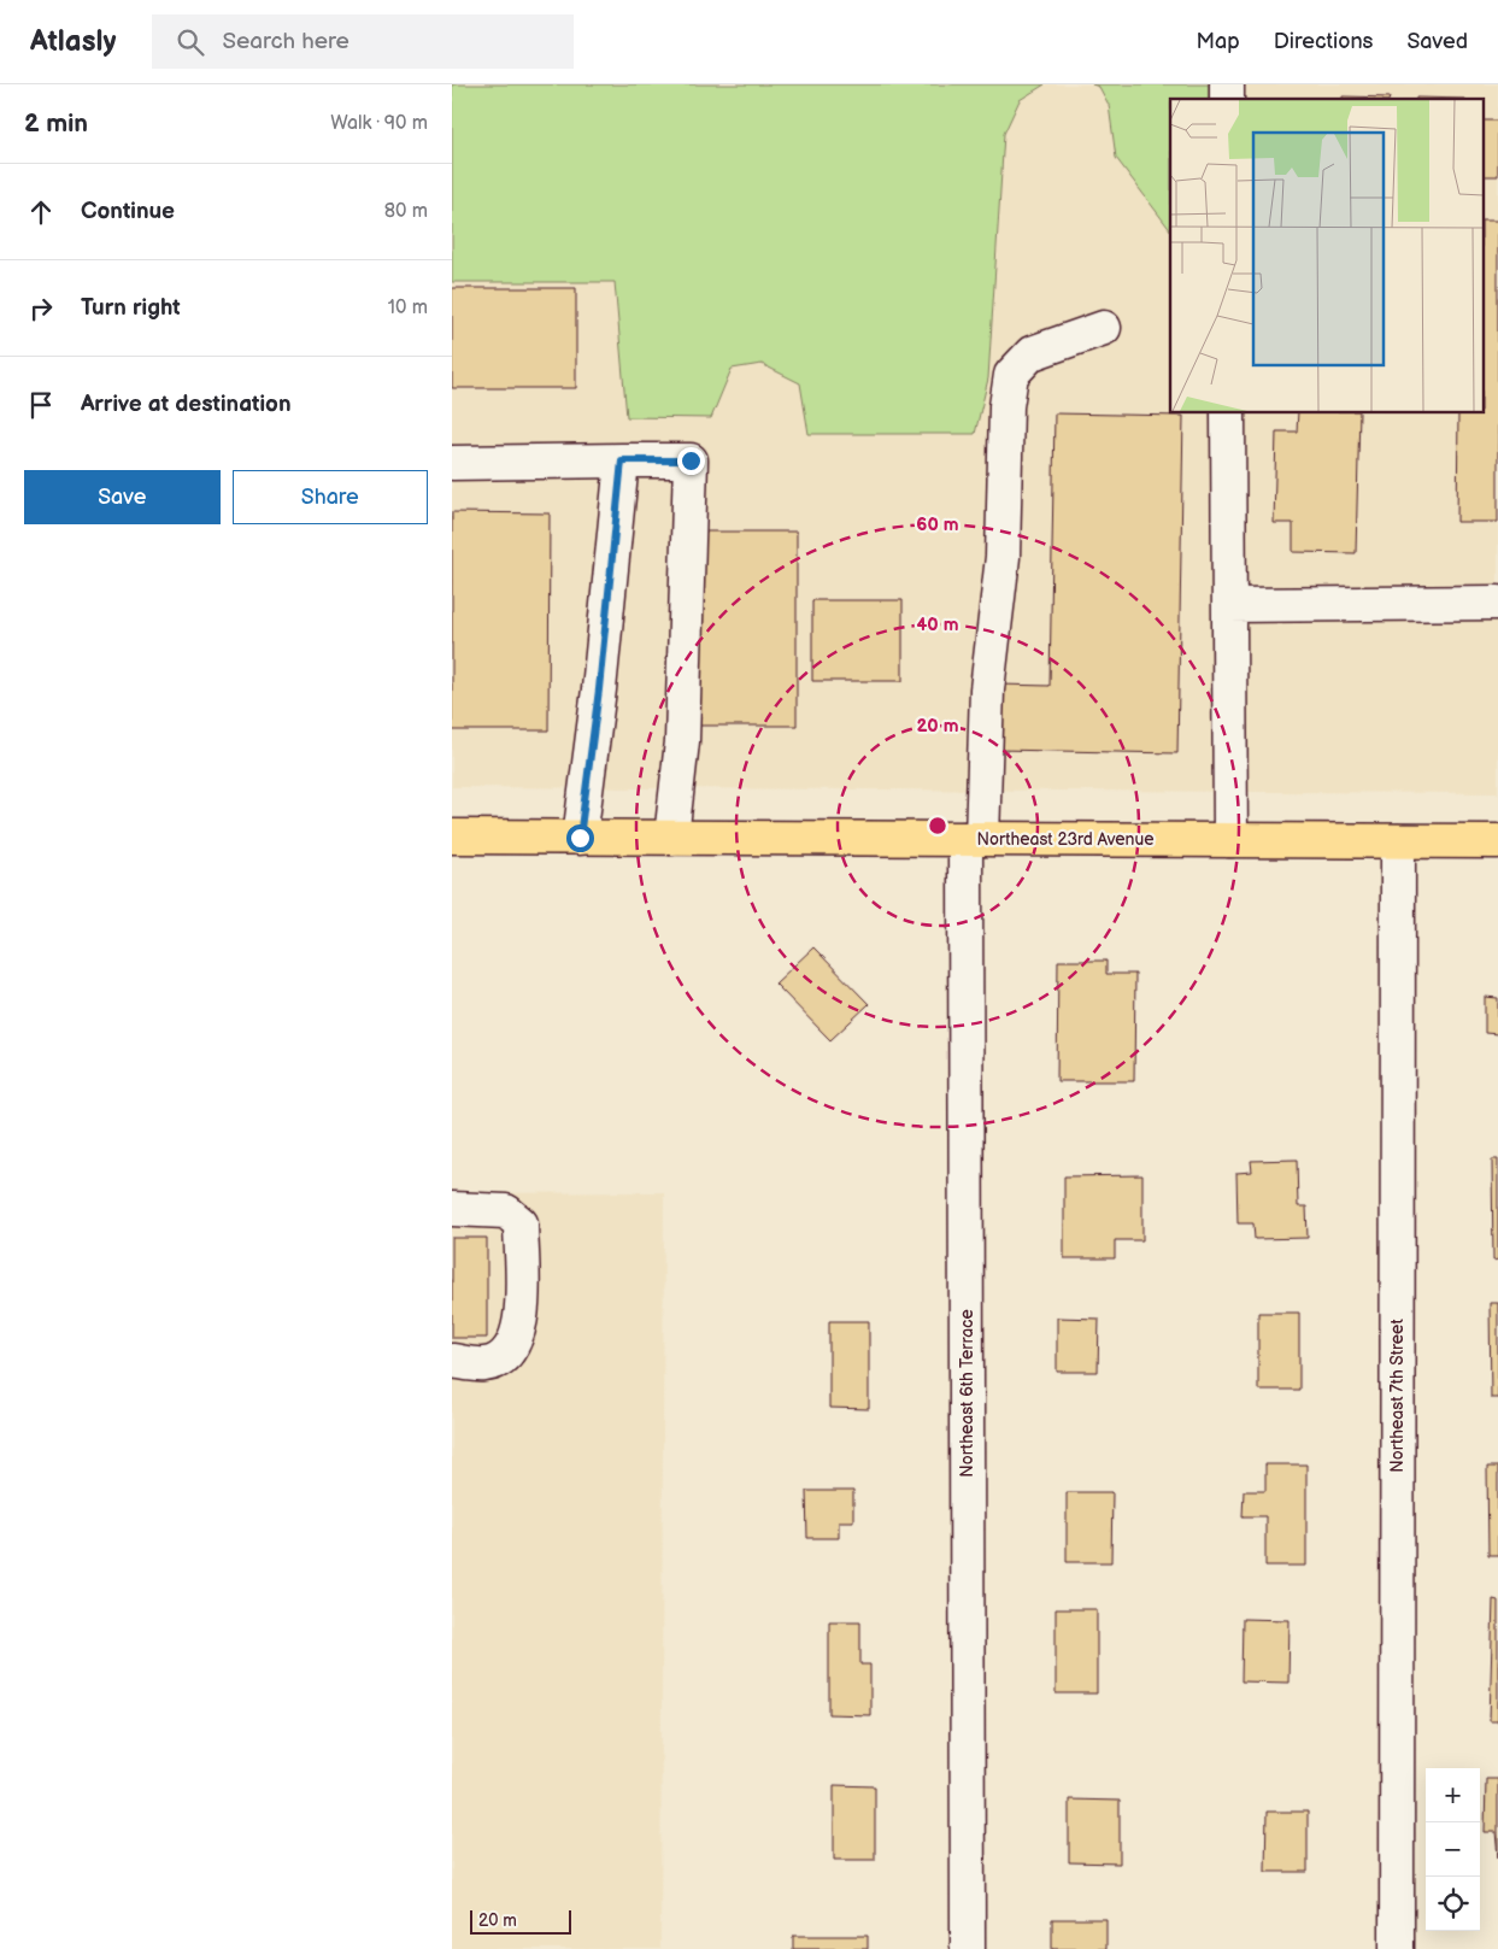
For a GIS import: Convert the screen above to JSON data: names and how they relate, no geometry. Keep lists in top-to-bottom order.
{
  "streets": {
    "main road": ["Northeast 23rd Avenue"],
    "street": ["Northeast 6th Terrace", "Northeast 7th Street"]
  },
  "crossings": [
    ["Northeast 23rd Avenue", "Northeast 6th Terrace"],
    ["Northeast 23rd Avenue", "Northeast 7th Street"]
  ],
  "scale_bar": "20 m",
  "page": {
    "header": "Atlasly",
    "search": "Search here",
    "nav": ["Map", "Directions", "Saved"],
    "heading": ["2 min", "Walk · 90 m"],
    "list": [
      ["Continue", "80 m"],
      ["Turn right", "10 m"],
      "Arrive at destination"
    ],
    "buttons": ["Save", "Share"],
    "map_buttons": ["+", "−"],
    "scale": "20 m"
  },
  "rings": ["60 m", "40 m", "20 m"]
}
